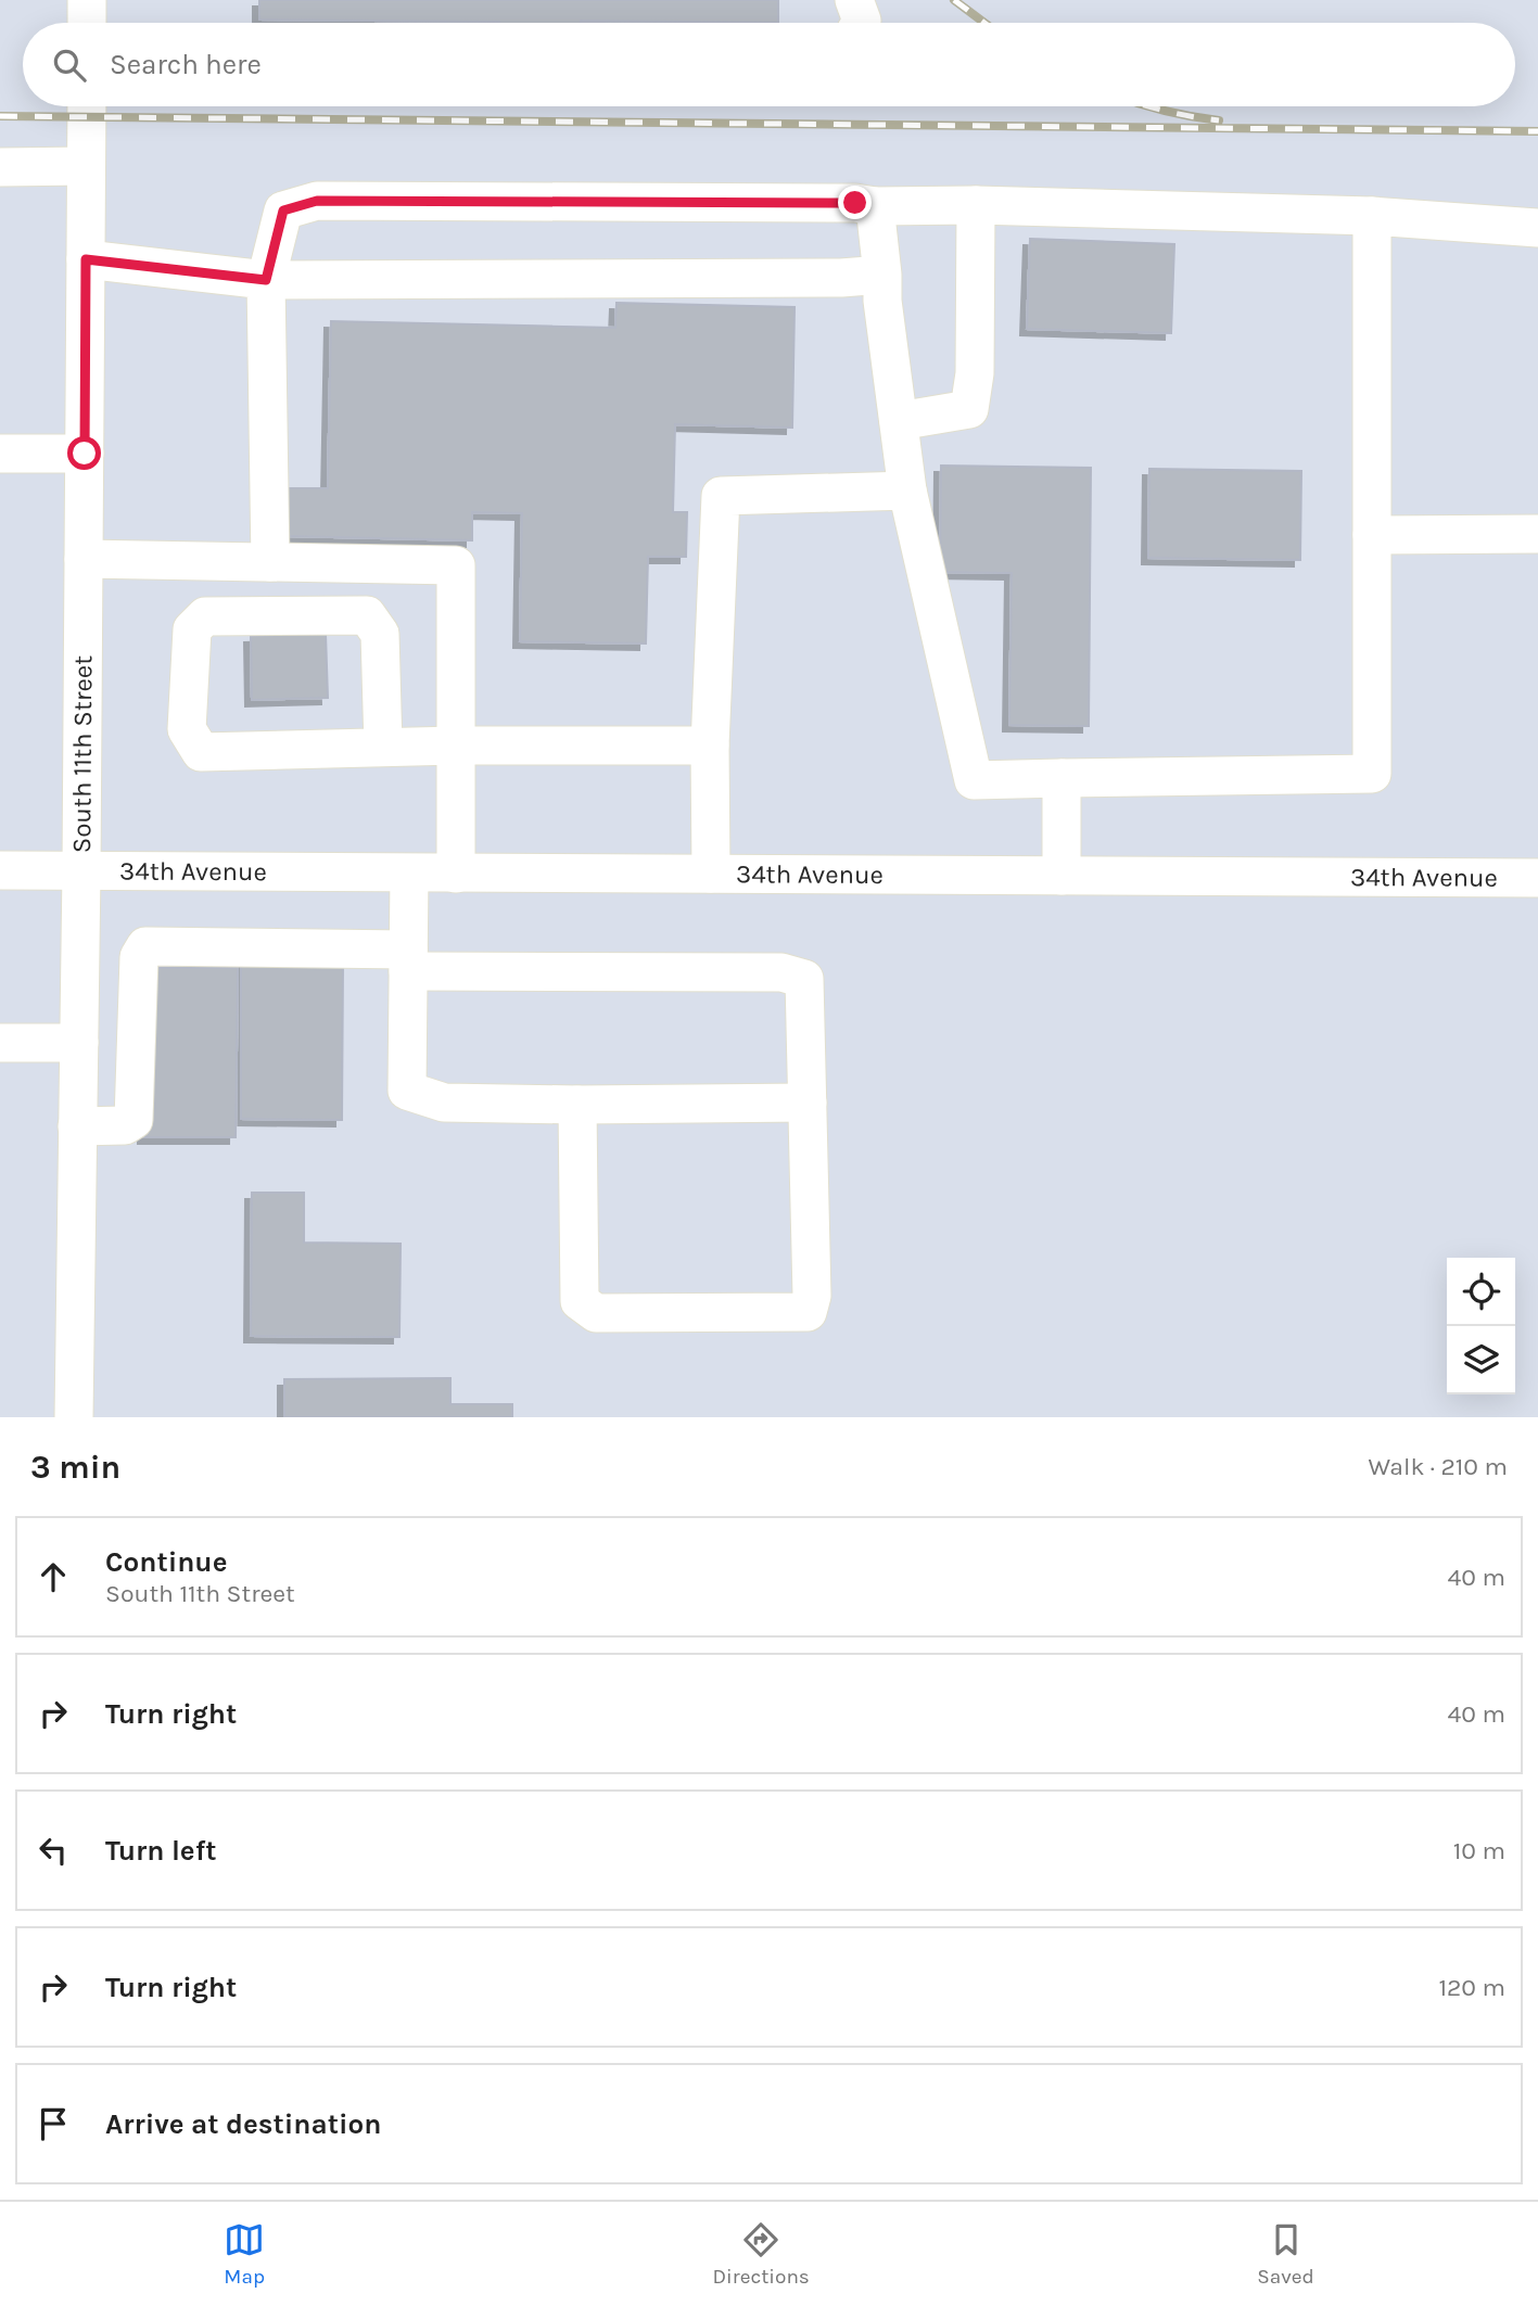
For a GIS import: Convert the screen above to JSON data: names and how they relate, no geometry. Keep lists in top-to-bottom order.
{
  "streets": {
    "street": ["South 11th Street", "34th Avenue"]
  },
  "crossings": [
    ["South 11th Street", "34th Avenue"]
  ],
  "page": {
    "search": "Search here",
    "heading": ["3 min", "Walk · 210 m"],
    "list": [
      ["Continue", "South 11th Street", "40 m"],
      ["Turn right", "40 m"],
      ["Turn left", "10 m"],
      ["Turn right", "120 m"],
      "Arrive at destination"
    ],
    "nav": ["Map", "Directions", "Saved"]
  }
}
